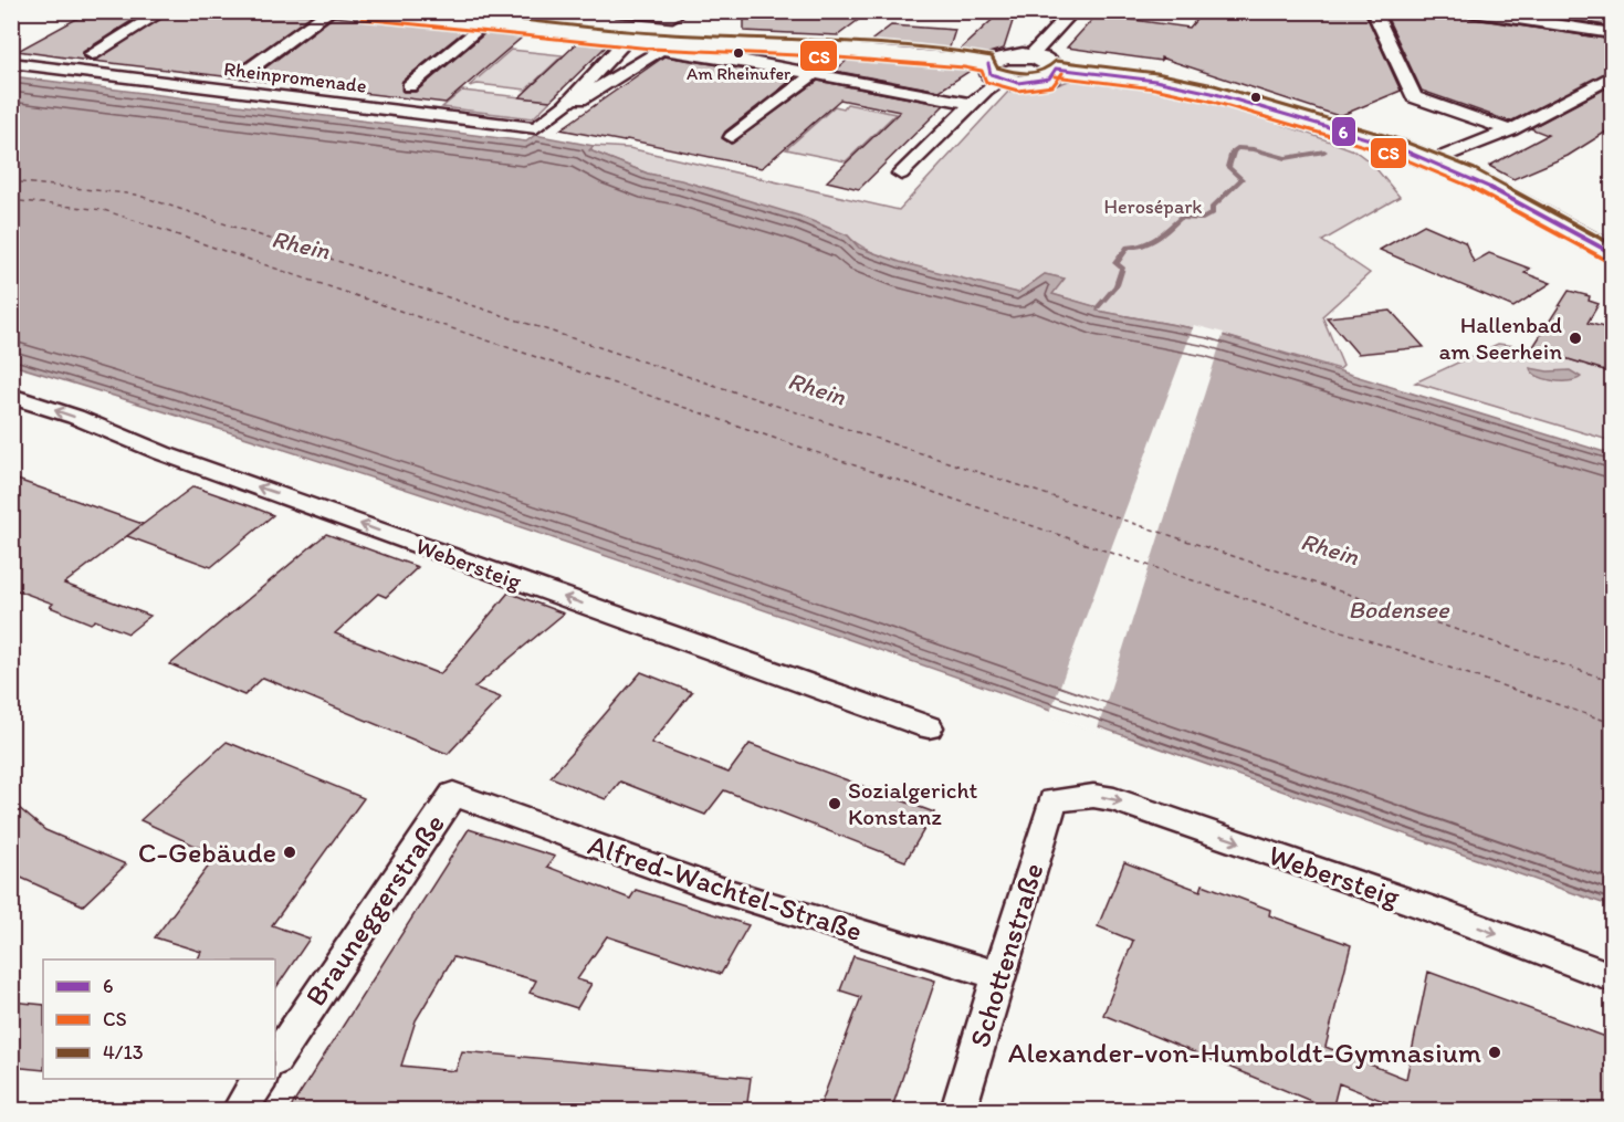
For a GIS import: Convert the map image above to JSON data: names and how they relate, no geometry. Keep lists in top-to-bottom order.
{
  "streets": {
    "street": [
      "Rheinpromenade",
      "Webersteig",
      "Alfred-Wachtel-Straße",
      "Brauneggerstraße",
      "Schottenstraße"
    ]
  },
  "crossings": [
    ["Webersteig", "Schottenstraße"],
    ["Alfred-Wachtel-Straße", "Brauneggerstraße"],
    ["Alfred-Wachtel-Straße", "Schottenstraße"]
  ],
  "water": ["Rhein", "Bodensee"],
  "parks": ["Herosépark"],
  "places": [
    "Am Rheinufer",
    "Hallenbad am Seerhein",
    "Sozialgericht Konstanz",
    "C-Gebäude",
    "Alexander-von-Humboldt-Gymnasium"
  ],
  "lines": ["transit line 4/13", "transit line CS", "transit line 6"],
  "legend": ["6", "CS", "4/13"]
}
